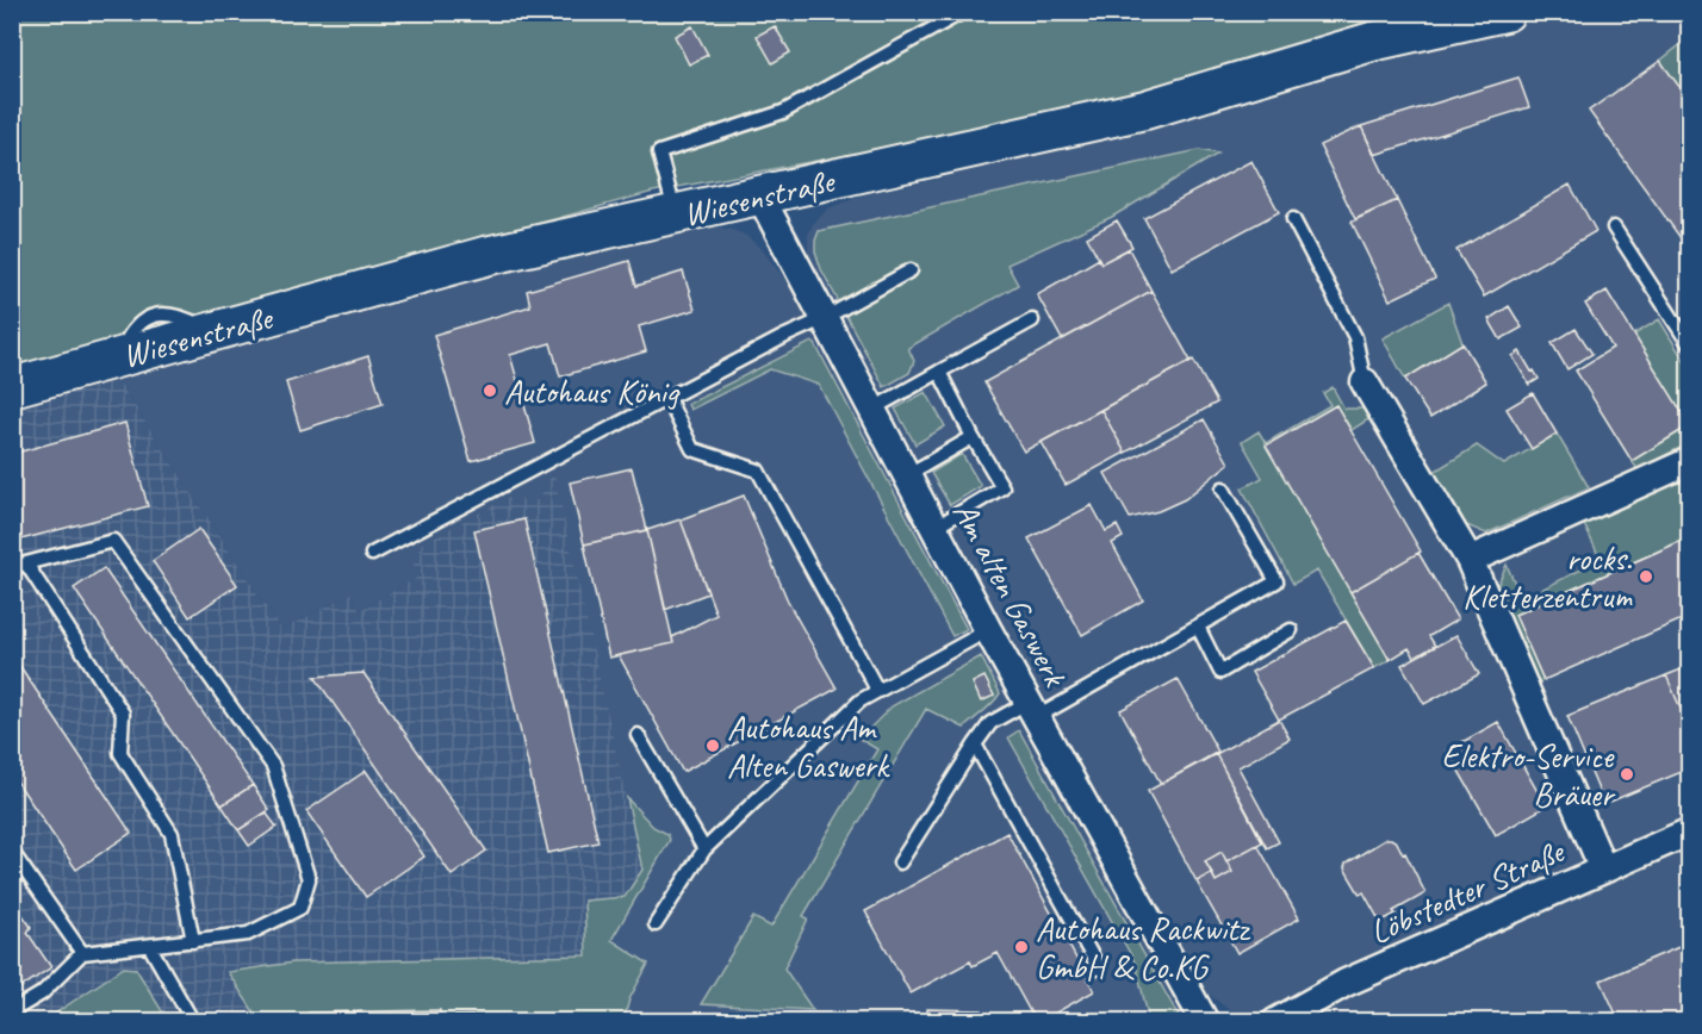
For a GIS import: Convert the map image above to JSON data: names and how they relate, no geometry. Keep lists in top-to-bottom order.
{
  "streets": {
    "street": ["Wiesenstraße", "Am alten Gaswerk", "Löbstedter Straße"]
  },
  "crossings": [
    ["Wiesenstraße", "Am alten Gaswerk"]
  ],
  "places": [
    "Autohaus König",
    "rocks. Kletterzentrum",
    "Autohaus Am Alten Gaswerk",
    "Elektro-Service Bräuer",
    "Autohaus Rackwitz GmbH & Co.KG"
  ]
}
